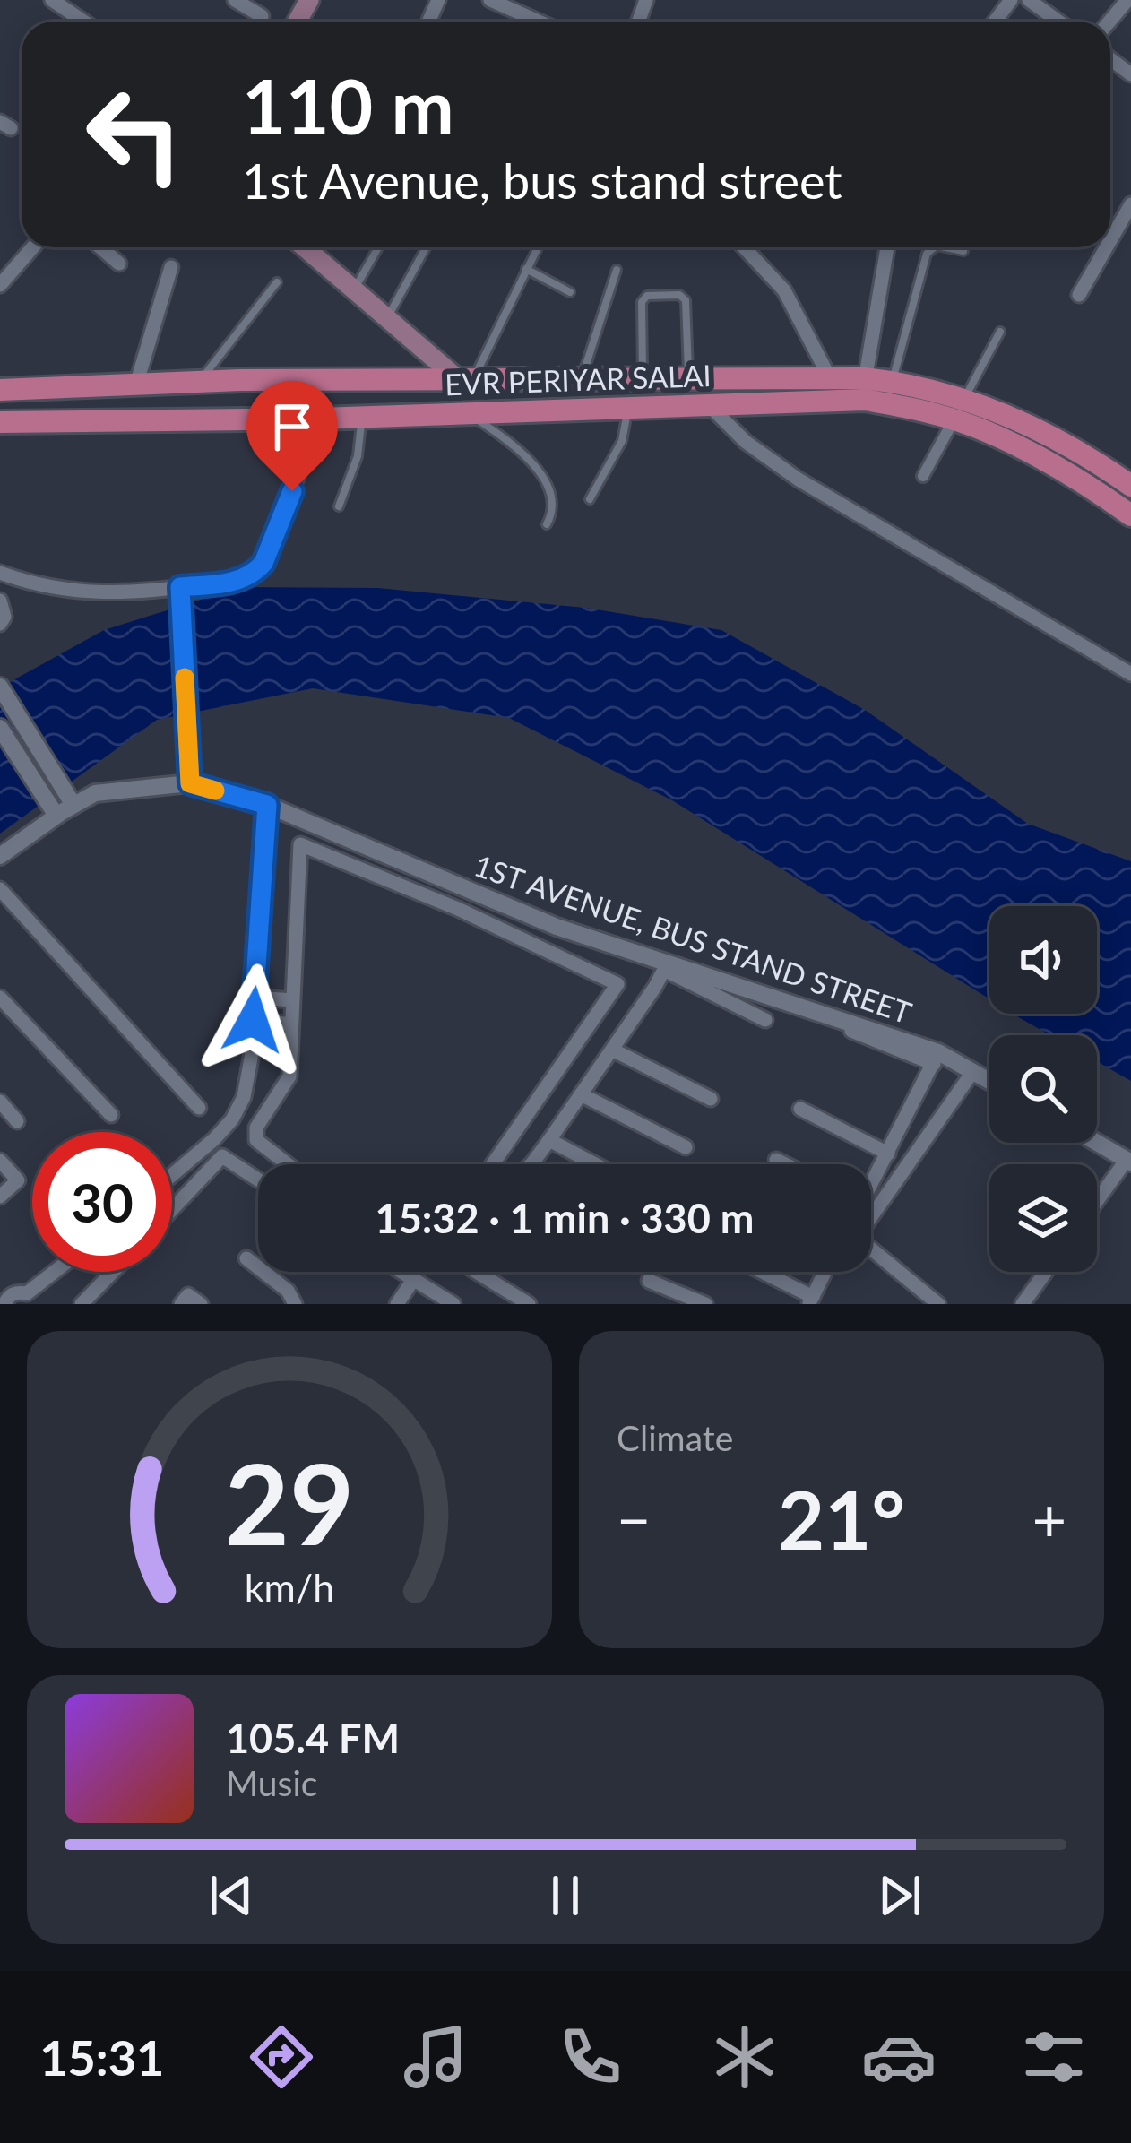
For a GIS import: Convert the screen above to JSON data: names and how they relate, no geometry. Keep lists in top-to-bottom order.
{
  "streets": {
    "main road": ["EVR PERIYAR SALAI"],
    "street": ["1ST AVENUE, BUS STAND STREET"]
  },
  "page": {
    "turn": ["110 m", "1st Avenue, bus stand street"],
    "limit": "30",
    "trip": "15:32 · 1 min · 330 m",
    "tile": "Climate",
    "heat": ["−", "21°", "+"],
    "song": ["105.4 FM", "Music"],
    "tabs": "15:31",
    "gauge": ["29", "km/h"]
  }
}
